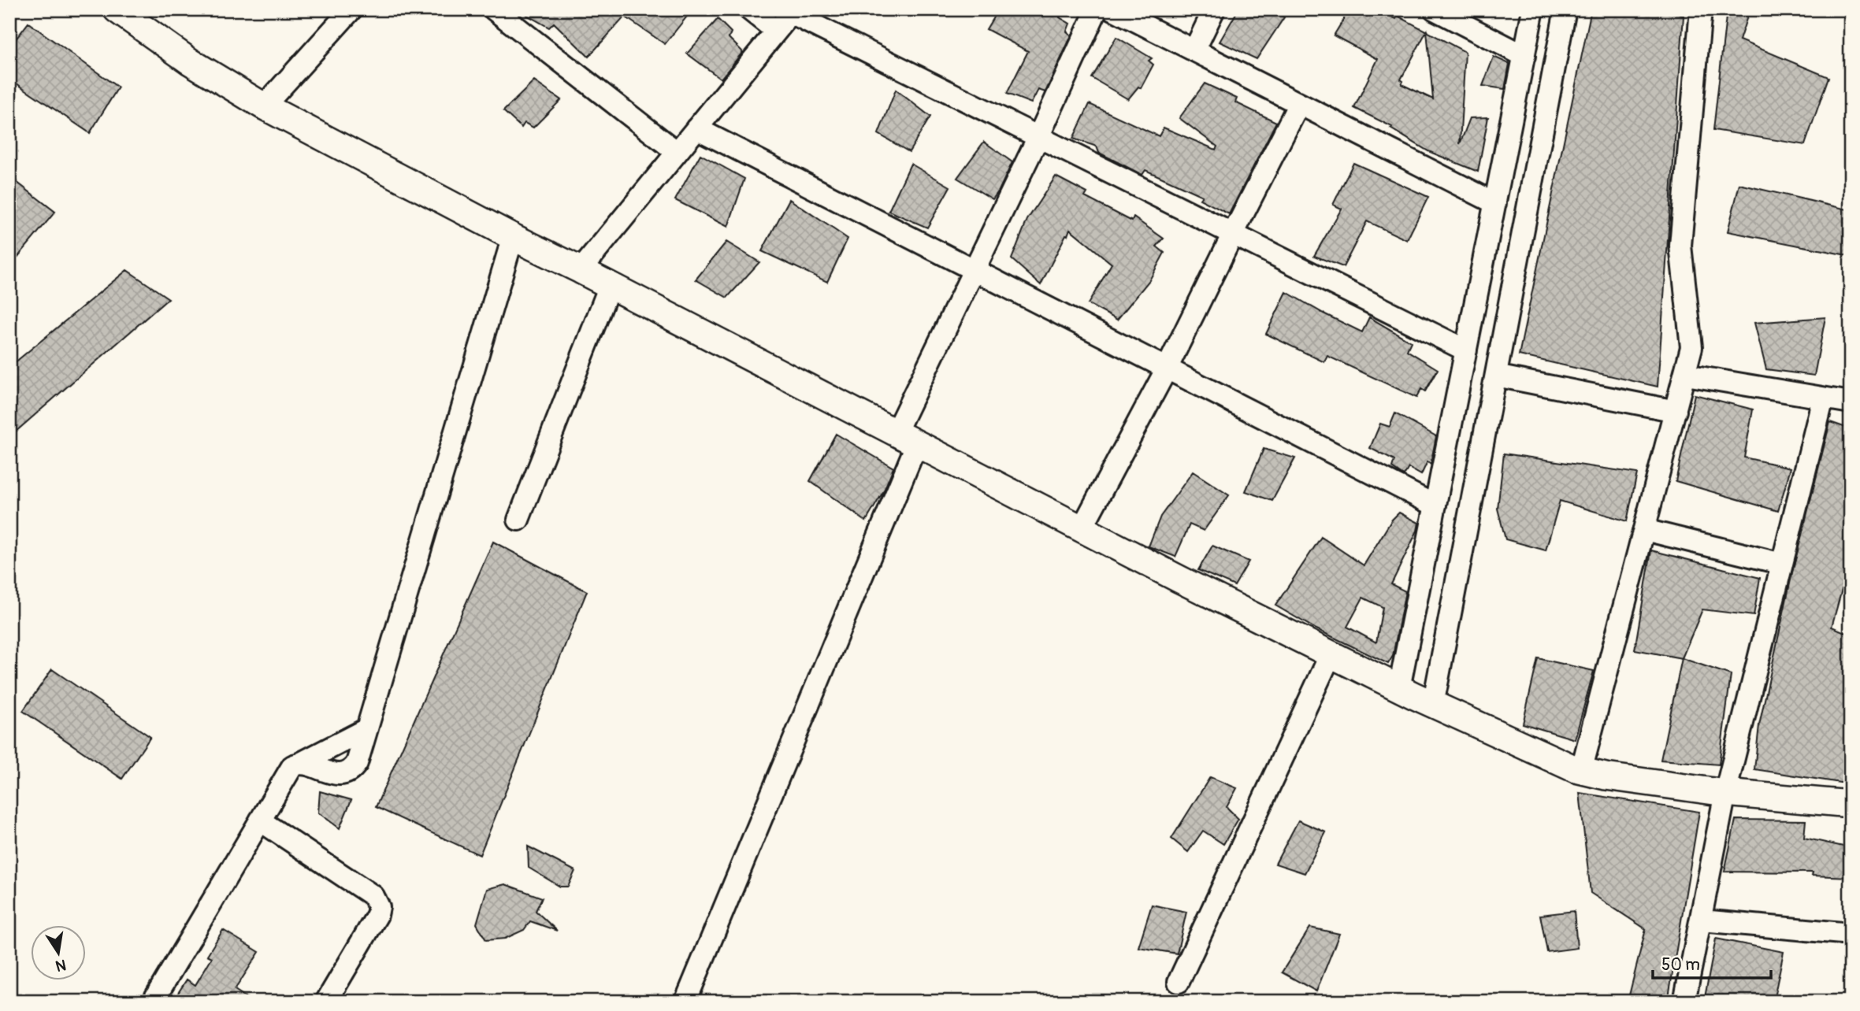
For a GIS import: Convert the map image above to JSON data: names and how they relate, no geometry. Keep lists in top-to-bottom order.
{
  "scale_bar": "50 m",
  "north": "bottom"
}
